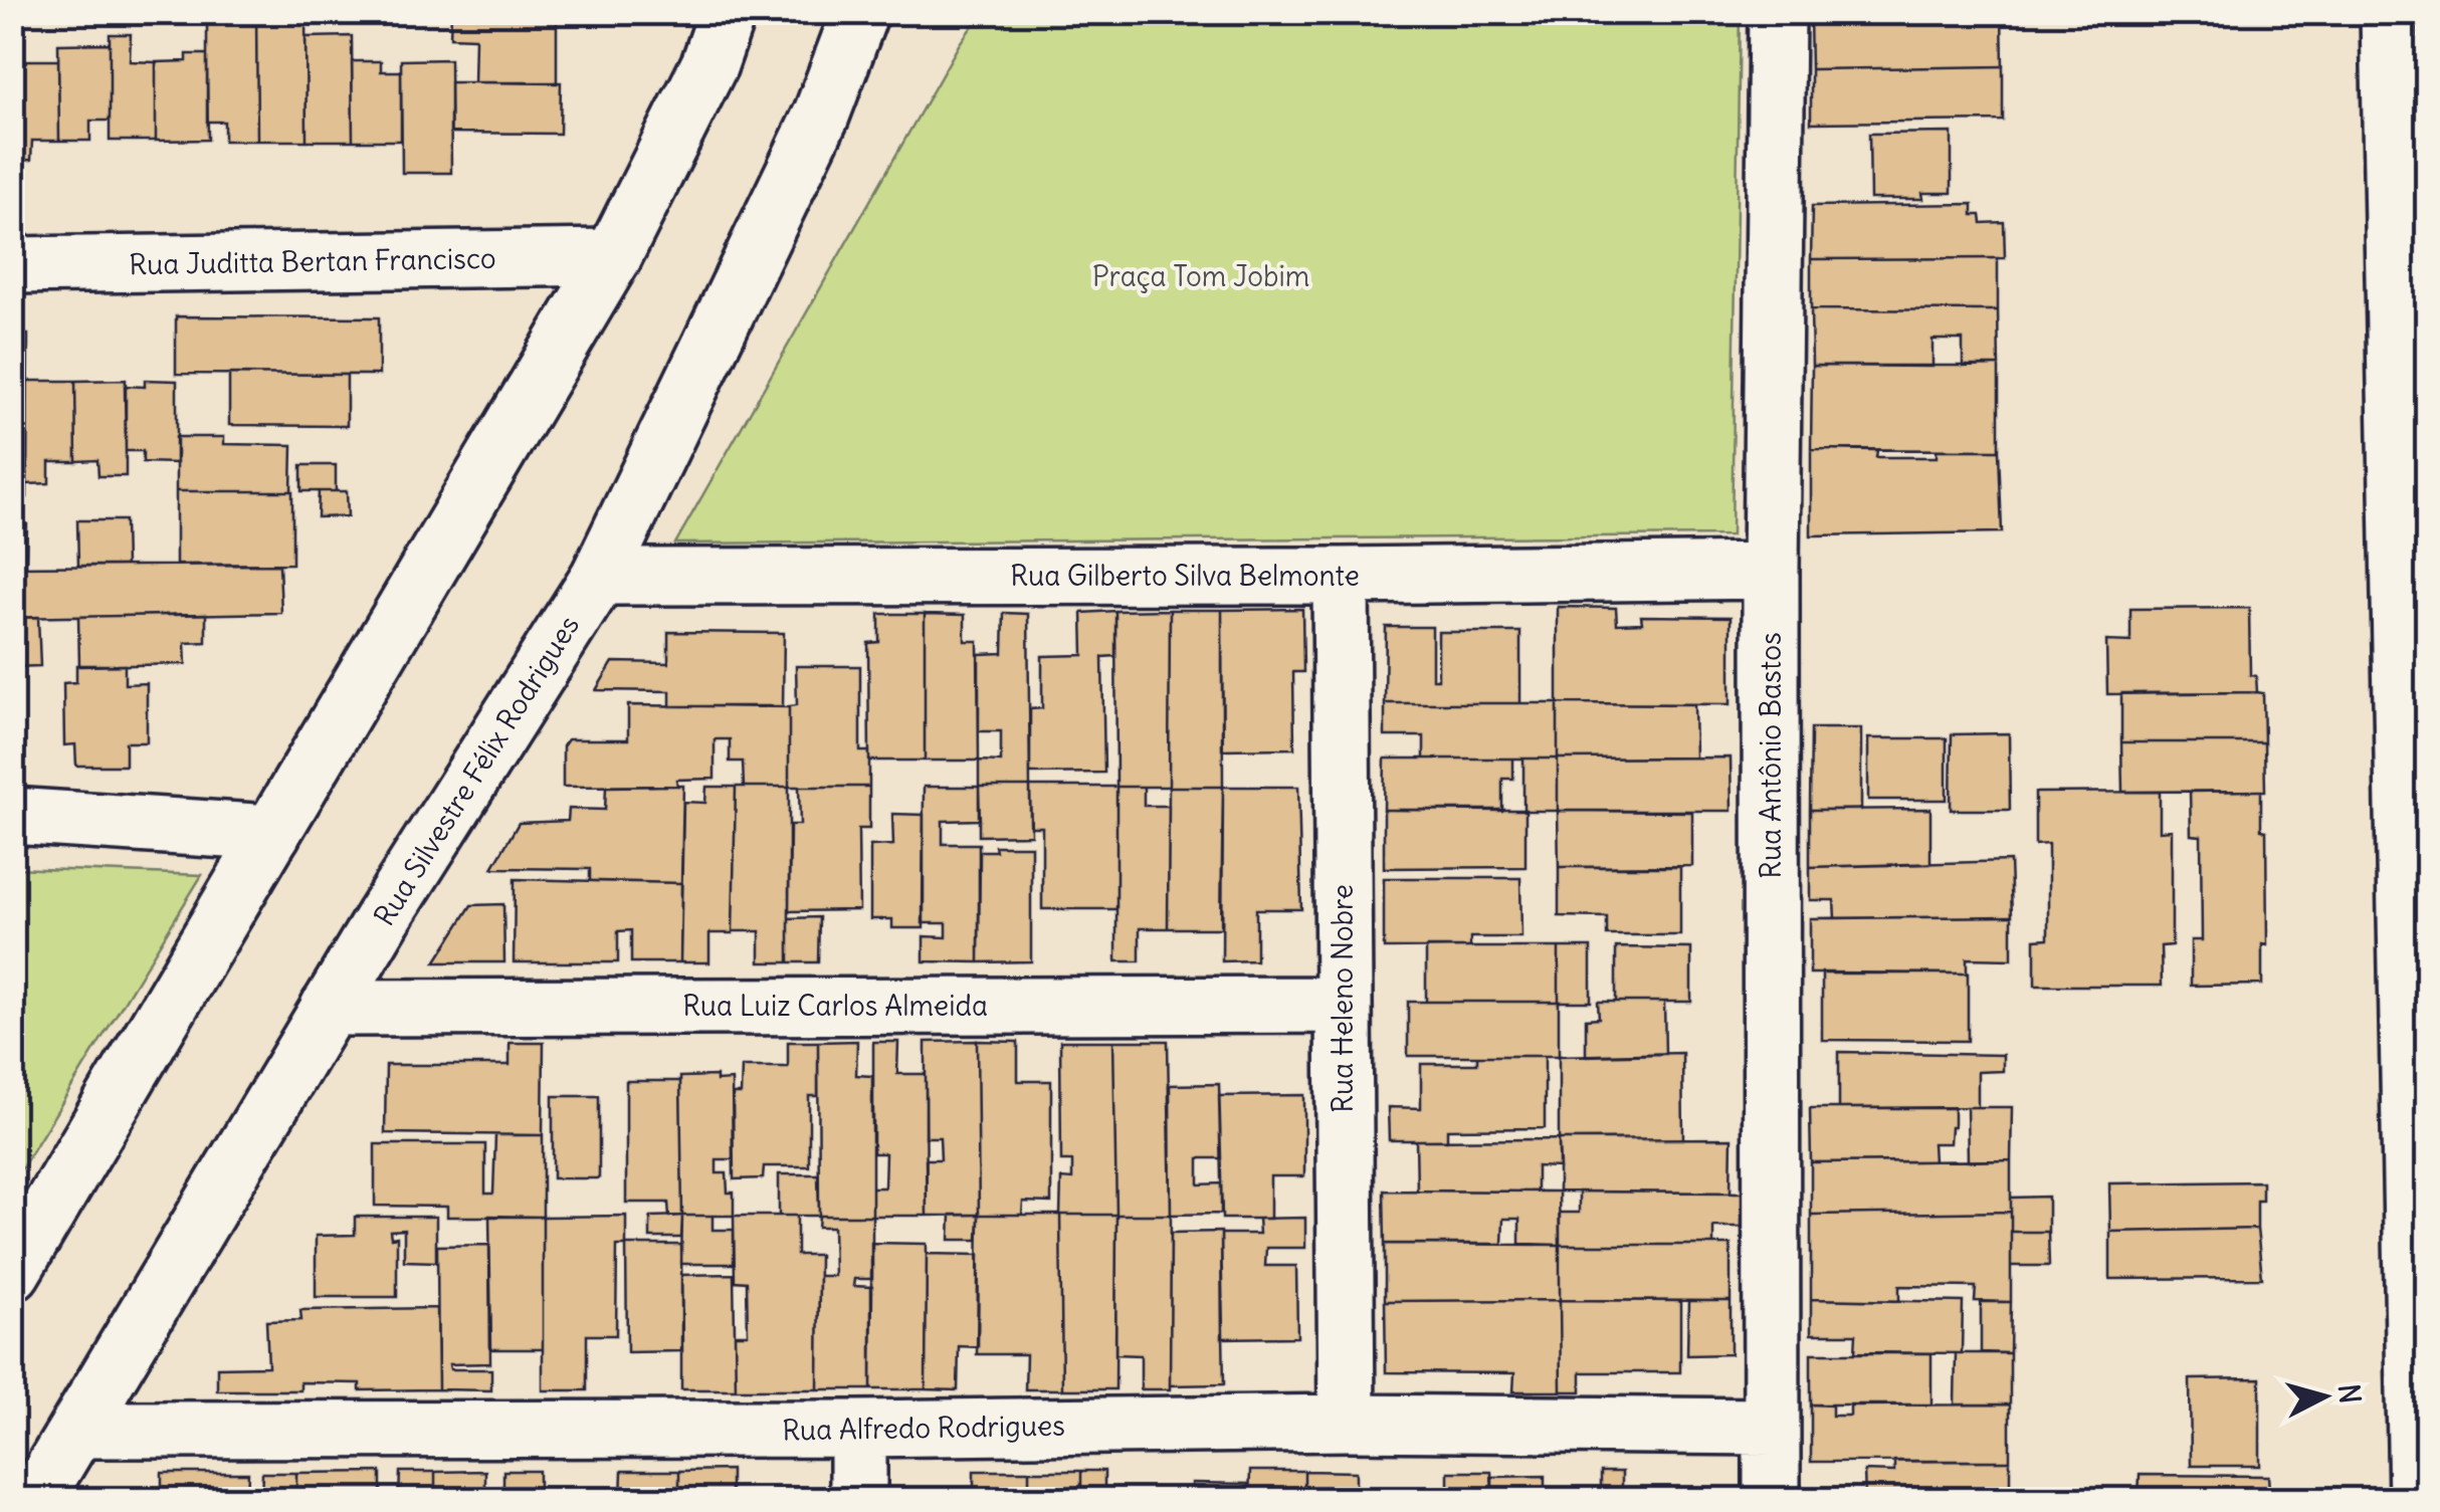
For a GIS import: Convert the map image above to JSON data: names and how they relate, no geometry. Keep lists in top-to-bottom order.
{
  "streets": {
    "street": [
      "Rua Juditta Bertan Francisco",
      "Rua Gilberto Silva Belmonte",
      "Rua Antônio Bastos",
      "Rua Silvestre Félix Rodrigues",
      "Rua Heleno Nobre",
      "Rua Luiz Carlos Almeida",
      "Rua Alfredo Rodrigues"
    ]
  },
  "crossings": [
    ["Rua Gilberto Silva Belmonte", "Rua Antônio Bastos"],
    ["Rua Gilberto Silva Belmonte", "Rua Silvestre Félix Rodrigues"],
    ["Rua Gilberto Silva Belmonte", "Rua Heleno Nobre"],
    ["Rua Antônio Bastos", "Rua Alfredo Rodrigues"],
    ["Rua Silvestre Félix Rodrigues", "Rua Luiz Carlos Almeida"],
    ["Rua Silvestre Félix Rodrigues", "Rua Alfredo Rodrigues"],
    ["Rua Heleno Nobre", "Rua Luiz Carlos Almeida"],
    ["Rua Heleno Nobre", "Rua Alfredo Rodrigues"]
  ],
  "parks": ["Praça Tom Jobim"],
  "north": "right"
}
